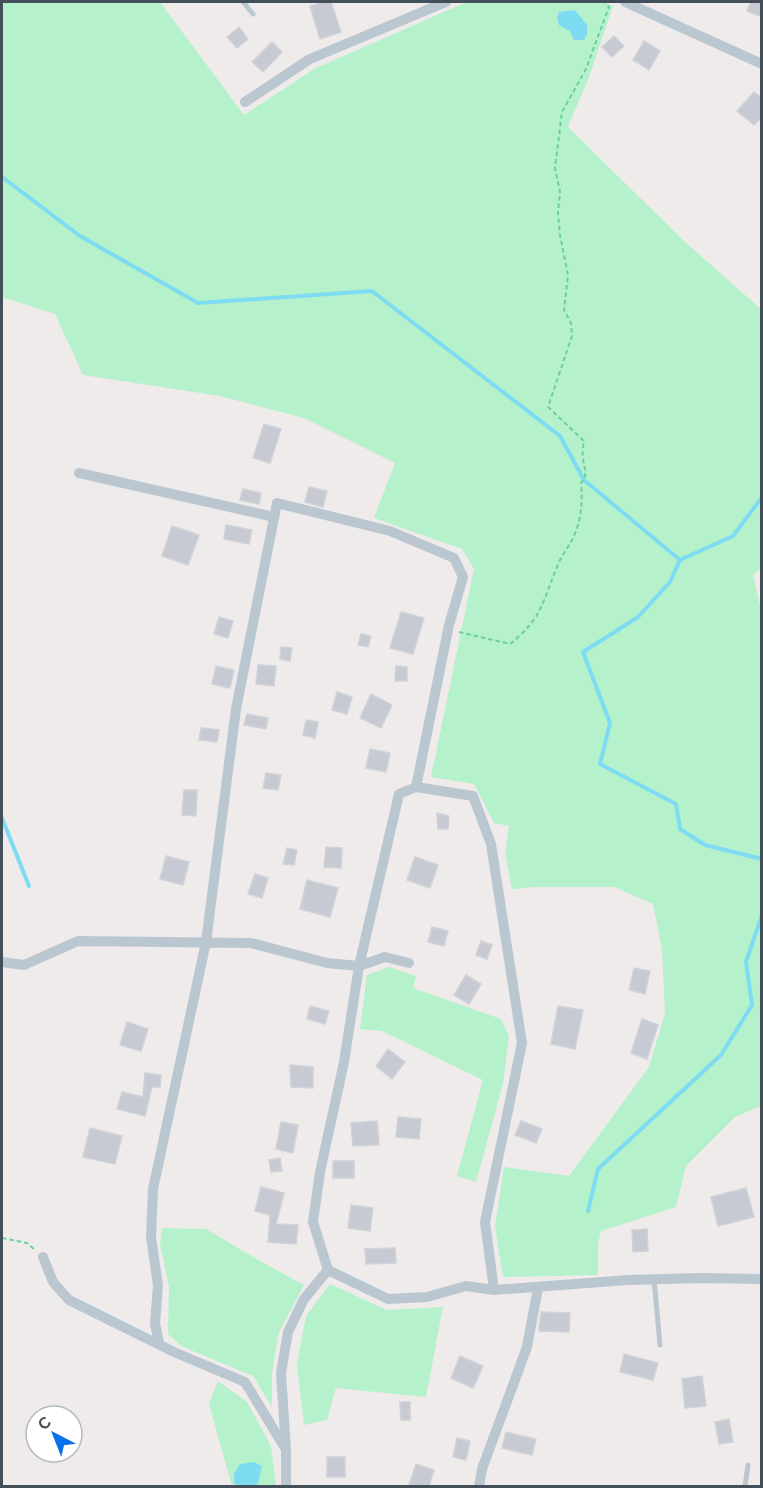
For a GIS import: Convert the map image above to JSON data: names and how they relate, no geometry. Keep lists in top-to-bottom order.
{
  "north": "top left"
}
